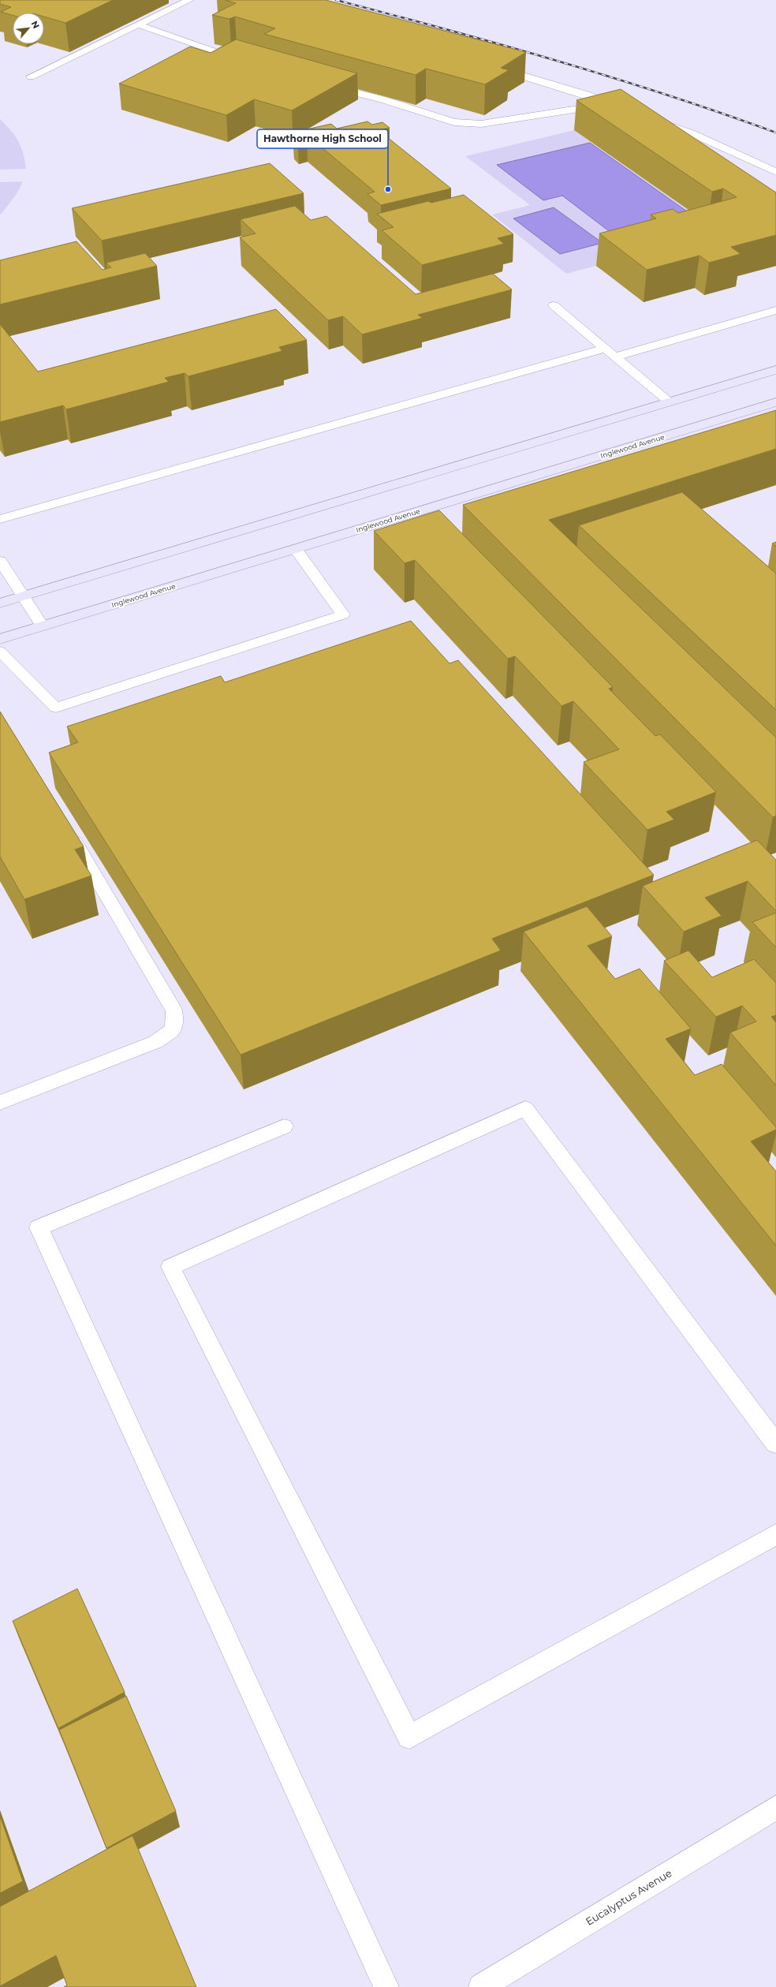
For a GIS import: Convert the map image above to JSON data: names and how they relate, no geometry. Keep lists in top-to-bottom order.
{
  "streets": {
    "main road": ["Inglewood Avenue"],
    "street": ["Eucalyptus Avenue"]
  },
  "places": ["Hawthorne High School"],
  "north": "top right"
}
